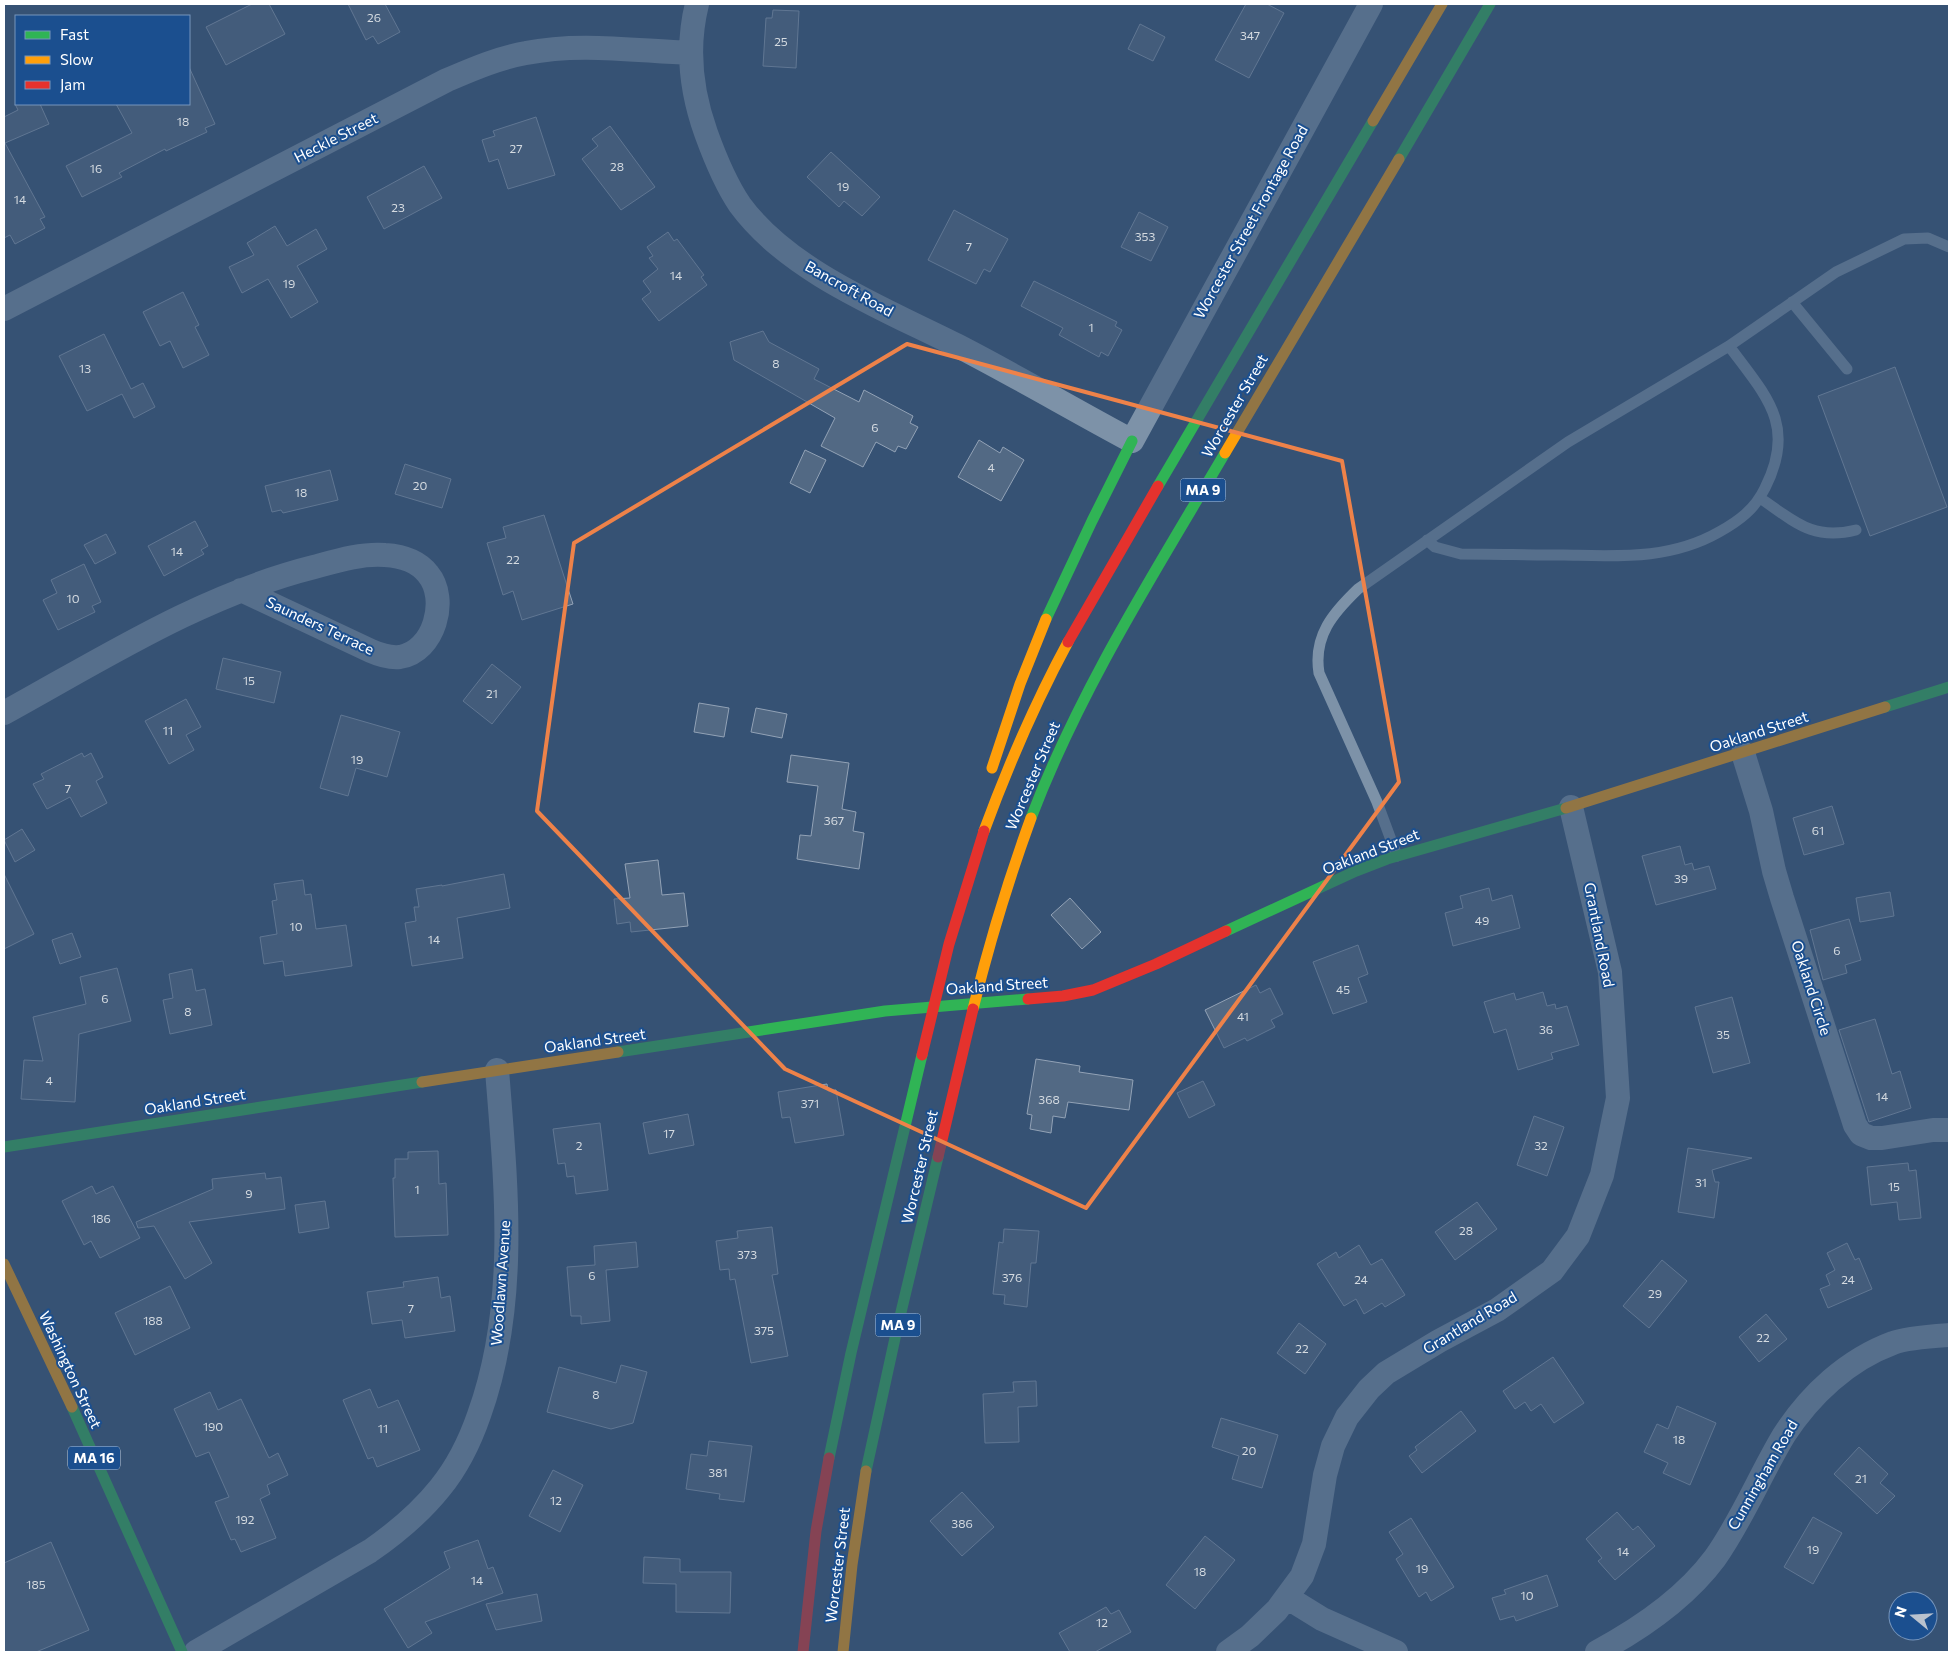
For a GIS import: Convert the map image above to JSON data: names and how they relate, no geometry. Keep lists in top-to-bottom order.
{
  "streets": {
    "main road": [
      "Worcester Street",
      "MA 9",
      "Oakland Street",
      "Washington Street",
      "MA 16"
    ],
    "street": [
      "Heckle Street",
      "Worcester Street Frontage Road",
      "Bancroft Road",
      "Saunders Terrace",
      "Grantland Road",
      "Oakland Circle",
      "Woodlawn Avenue",
      "Cunningham Road"
    ]
  },
  "crossings": [
    ["Heckle Street", "Bancroft Road"],
    ["Worcester Street Frontage Road", "Bancroft Road"],
    ["Worcester Street", "Oakland Street"],
    ["Oakland Street", "Grantland Road"],
    ["Oakland Street", "Oakland Circle"],
    ["Oakland Street", "Woodlawn Avenue"]
  ],
  "house_numbers": [
    "26",
    "347",
    "25",
    "18",
    "27",
    "28",
    "16",
    "19",
    "14",
    "23",
    "353",
    "7",
    "14",
    "19",
    "1",
    "8",
    "13",
    "6",
    "4",
    "20",
    "18",
    "14",
    "22",
    "10",
    "15",
    "21",
    "11",
    "19",
    "7",
    "367",
    "61",
    "39",
    "49",
    "10",
    "14",
    "6",
    "45",
    "6",
    "8",
    "41",
    "36",
    "35",
    "4",
    "14",
    "368",
    "371",
    "17",
    "2",
    "32",
    "31",
    "15",
    "1",
    "9",
    "186",
    "28",
    "373",
    "6",
    "376",
    "24",
    "24",
    "29",
    "7",
    "188",
    "375",
    "22",
    "22",
    "8",
    "190",
    "11",
    "18",
    "20",
    "381",
    "21",
    "12",
    "192",
    "386",
    "19",
    "14",
    "19",
    "18",
    "14",
    "185",
    "10",
    "12"
  ],
  "legend": ["Fast", "Slow", "Jam"],
  "north": "left"
}
